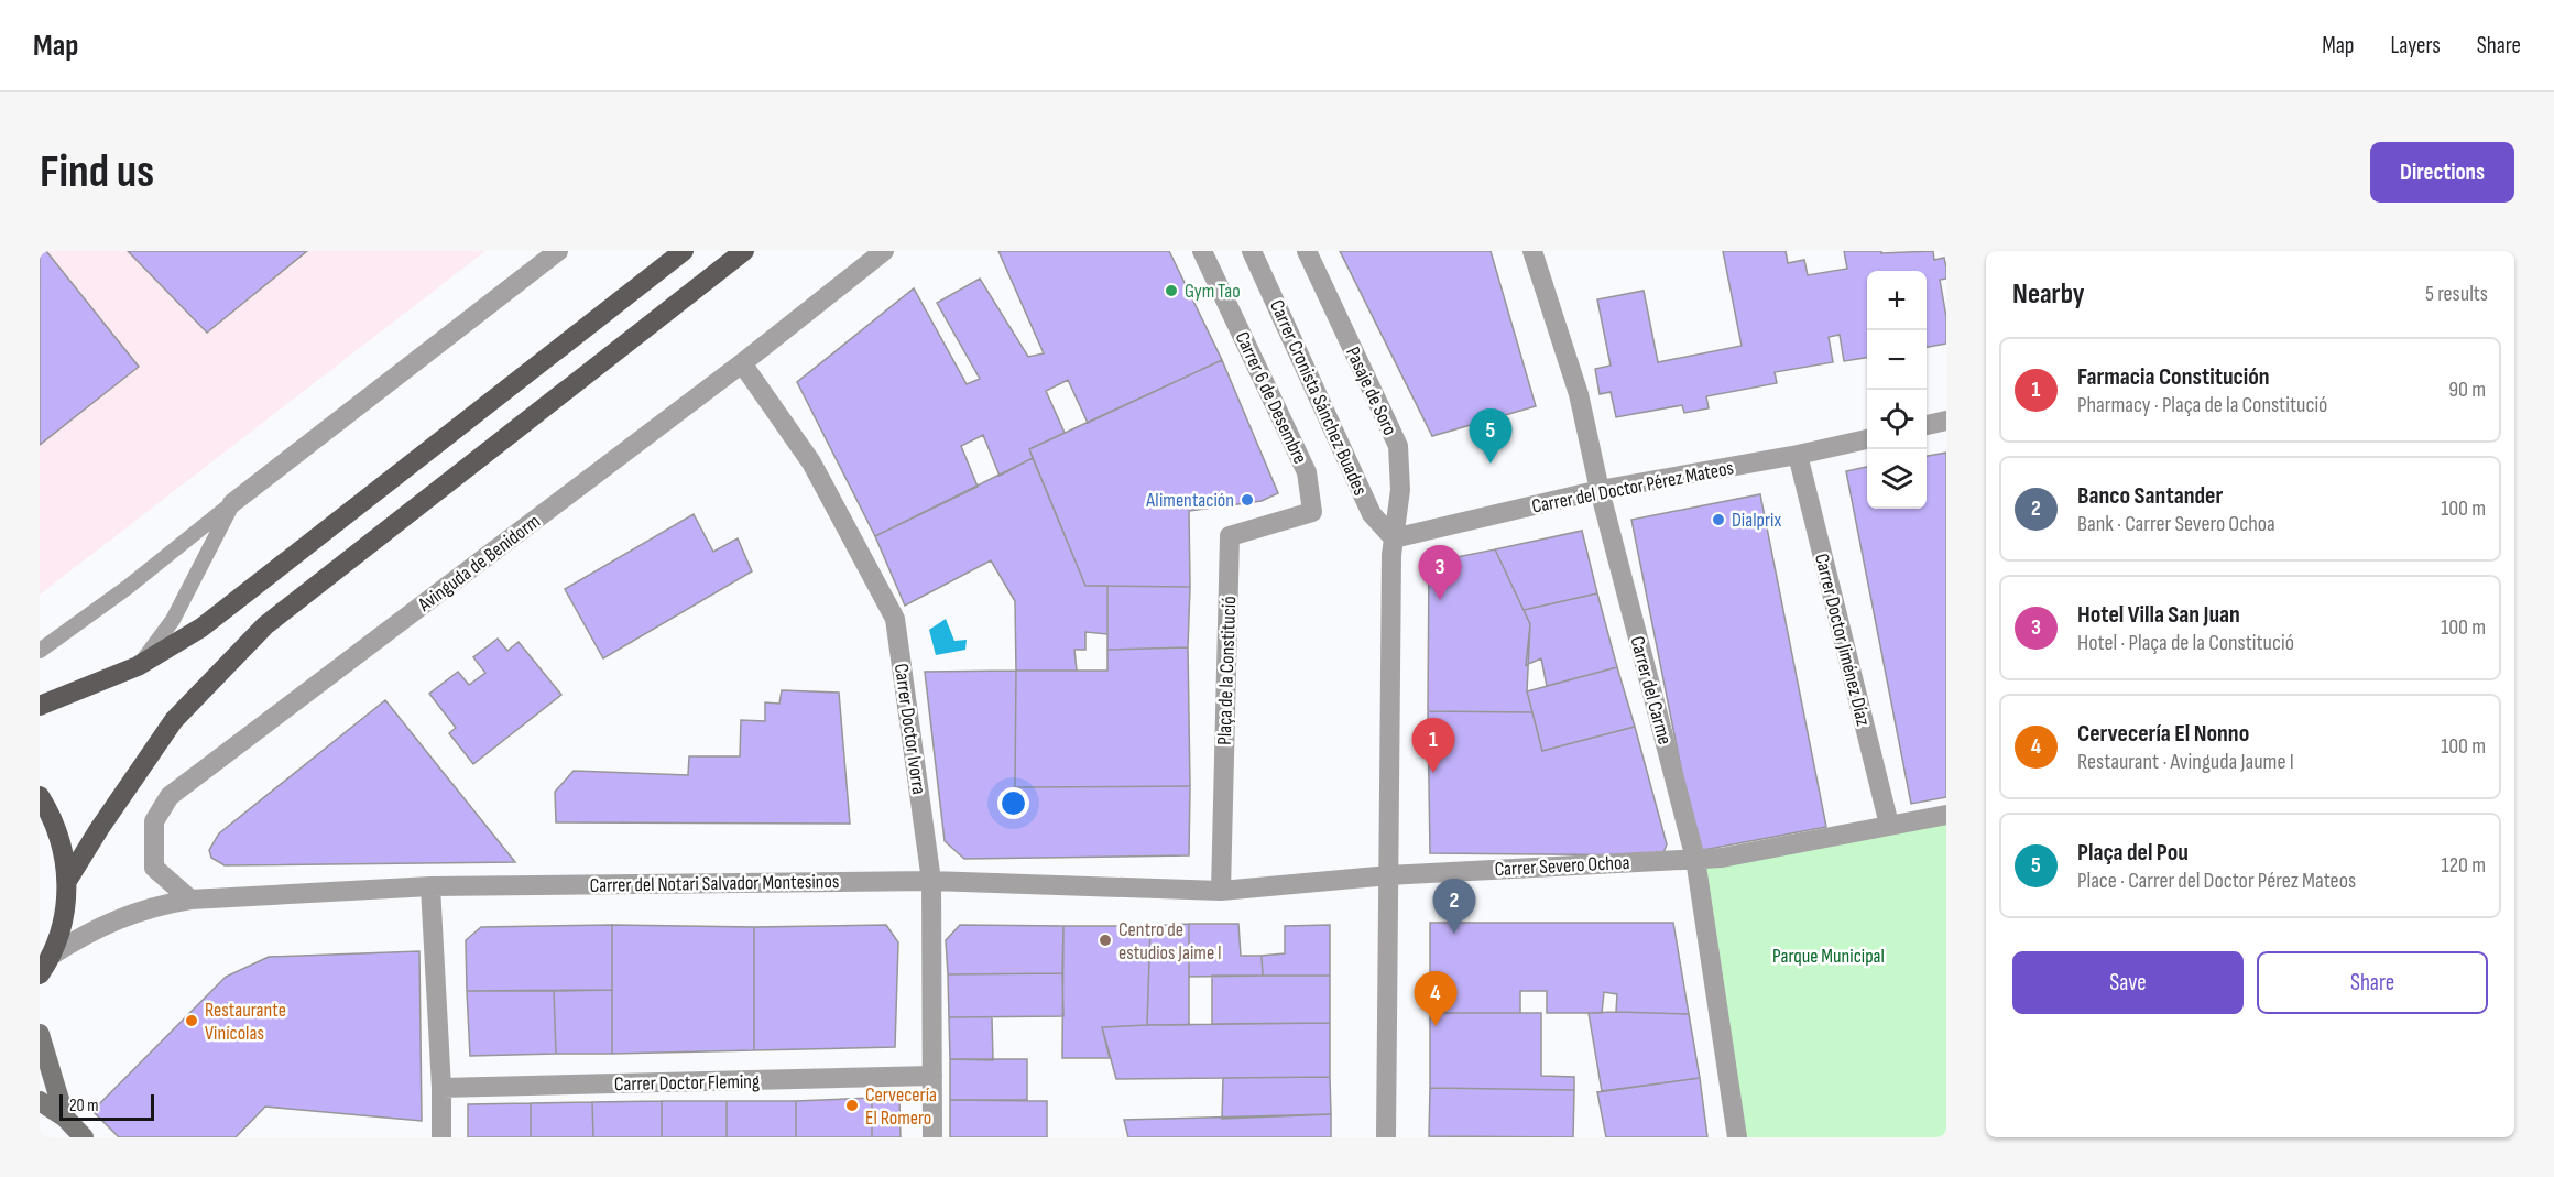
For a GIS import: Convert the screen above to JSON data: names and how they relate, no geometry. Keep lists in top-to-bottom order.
{
  "streets": {
    "street": [
      "Pasaje de Soro",
      "Carrer 6 de Desembre",
      "Carrer Cronista Sánchez Buades",
      "Carrer del Doctor Pérez Mateos",
      "Avinguda de Benidorm",
      "Carrer Doctor Jiménez Díaz",
      "Plaça de la Constitució",
      "Carrer del Carme",
      "Carrer Doctor Ivorra",
      "Carrer Severo Ochoa",
      "Carrer del Notari Salvador Montesinos",
      "Carrer Doctor Fleming"
    ]
  },
  "crossings": [
    ["Pasaje de Soro", "Carrer Cronista Sánchez Buades"],
    ["Pasaje de Soro", "Carrer del Doctor Pérez Mateos"],
    ["Carrer 6 de Desembre", "Plaça de la Constitució"],
    ["Carrer Cronista Sánchez Buades", "Carrer del Doctor Pérez Mateos"],
    ["Carrer del Doctor Pérez Mateos", "Carrer Doctor Jiménez Díaz"],
    ["Carrer del Doctor Pérez Mateos", "Carrer del Carme"],
    ["Avinguda de Benidorm", "Carrer Doctor Ivorra"],
    ["Avinguda de Benidorm", "Carrer del Notari Salvador Montesinos"],
    ["Carrer Doctor Jiménez Díaz", "Carrer Severo Ochoa"],
    ["Plaça de la Constitució", "Carrer del Notari Salvador Montesinos"],
    ["Carrer del Carme", "Carrer Severo Ochoa"],
    ["Carrer Doctor Ivorra", "Carrer del Notari Salvador Montesinos"],
    ["Carrer Doctor Ivorra", "Carrer Doctor Fleming"],
    ["Carrer Severo Ochoa", "Carrer del Notari Salvador Montesinos"]
  ],
  "parks": ["Parque Municipal"],
  "places": [
    "Gym Tao",
    "Alimentación",
    "Dialprix",
    "Centro de estudios Jaime I",
    "Restaurante Vinícolas",
    "Cervecería El Romero"
  ],
  "scale_bar": "20 m",
  "page": {
    "header": "Map",
    "nav": ["Map", "Layers", "Share"],
    "buttons": [
      "Directions",
      ["Save", "Share"]
    ],
    "title": "Find us",
    "heading": ["Nearby", "5 results"],
    "map_buttons": ["+", "−"],
    "list": [
      {
        "mark": "1",
        "name": "Farmacia Constitución",
        "note": "Pharmacy · Plaça de la Constitució",
        "value": "90 m"
      },
      {
        "mark": "2",
        "name": "Banco Santander",
        "note": "Bank · Carrer Severo Ochoa",
        "value": "100 m"
      },
      {
        "mark": "3",
        "name": "Hotel Villa San Juan",
        "note": "Hotel · Plaça de la Constitució",
        "value": "100 m"
      },
      {
        "mark": "4",
        "name": "Cervecería El Nonno",
        "note": "Restaurant · Avinguda Jaume I",
        "value": "100 m"
      },
      {
        "mark": "5",
        "name": "Plaça del Pou",
        "note": "Place · Carrer del Doctor Pérez Mateos",
        "value": "120 m"
      }
    ],
    "pins": [
      "5",
      "3",
      "1",
      "2",
      "4"
    ],
    "scale": "20 m"
  }
}
